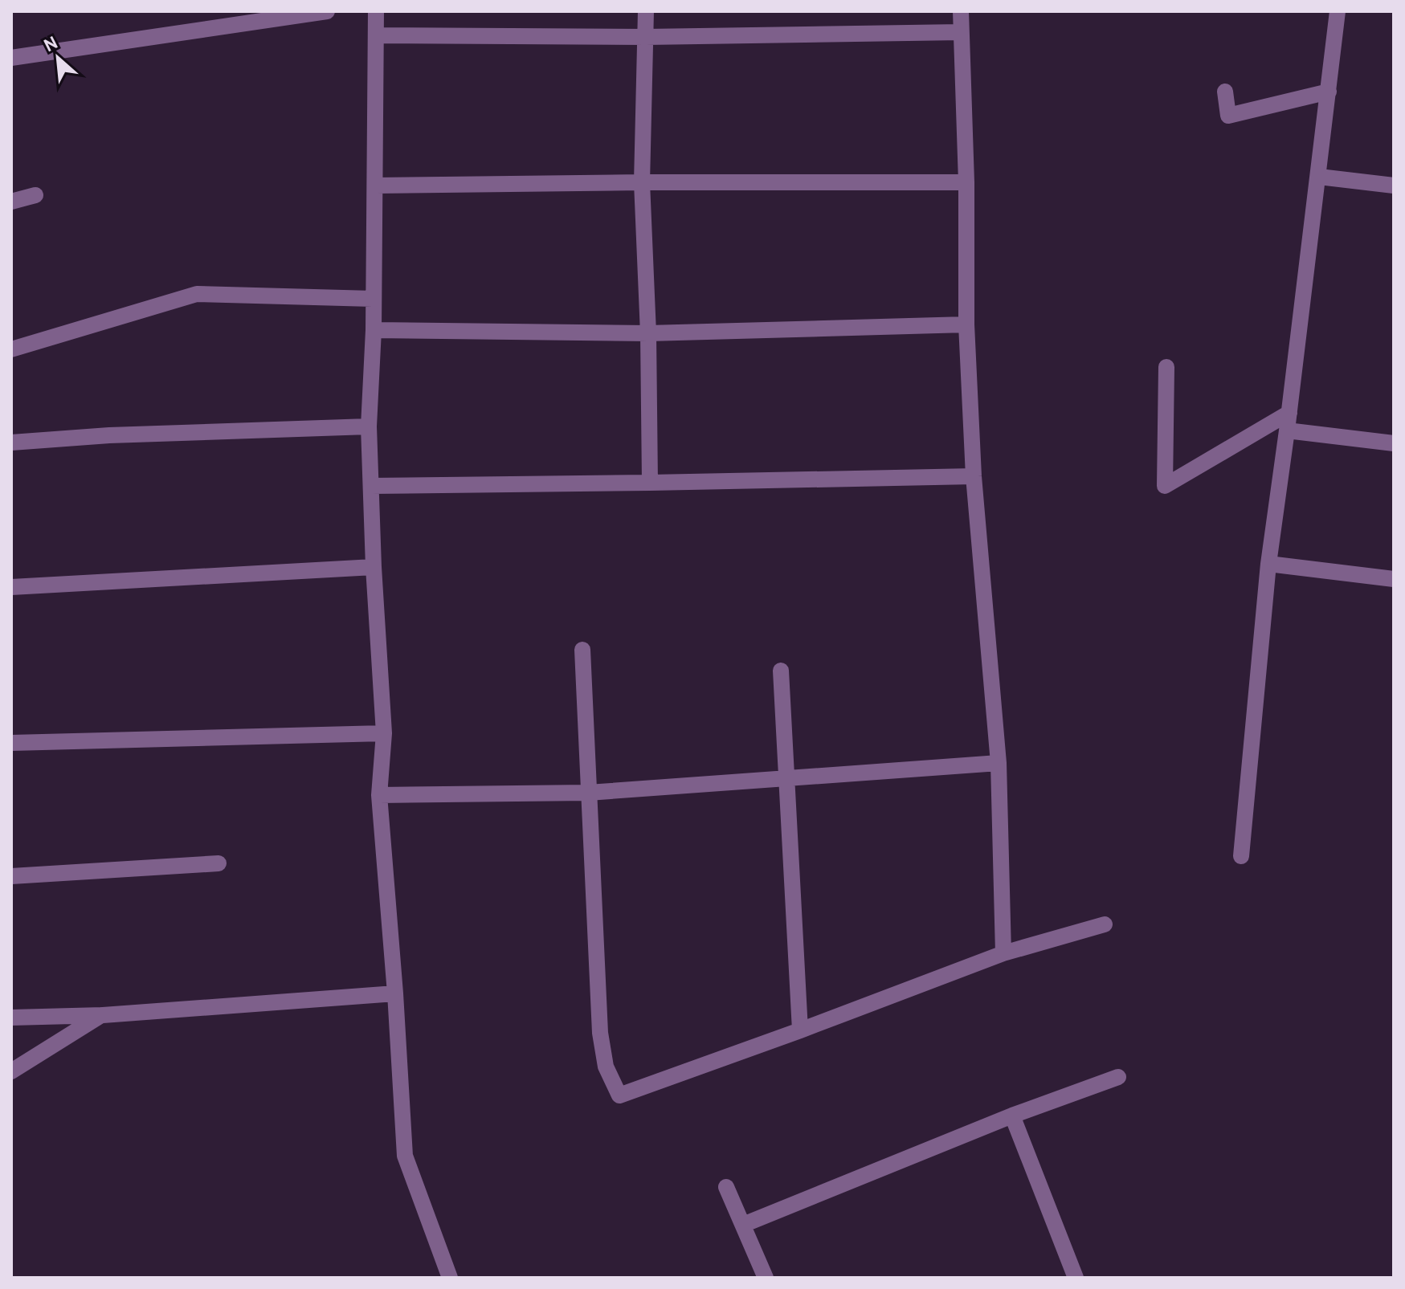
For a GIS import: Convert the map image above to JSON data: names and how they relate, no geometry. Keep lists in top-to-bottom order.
{
  "north": "top left"
}
